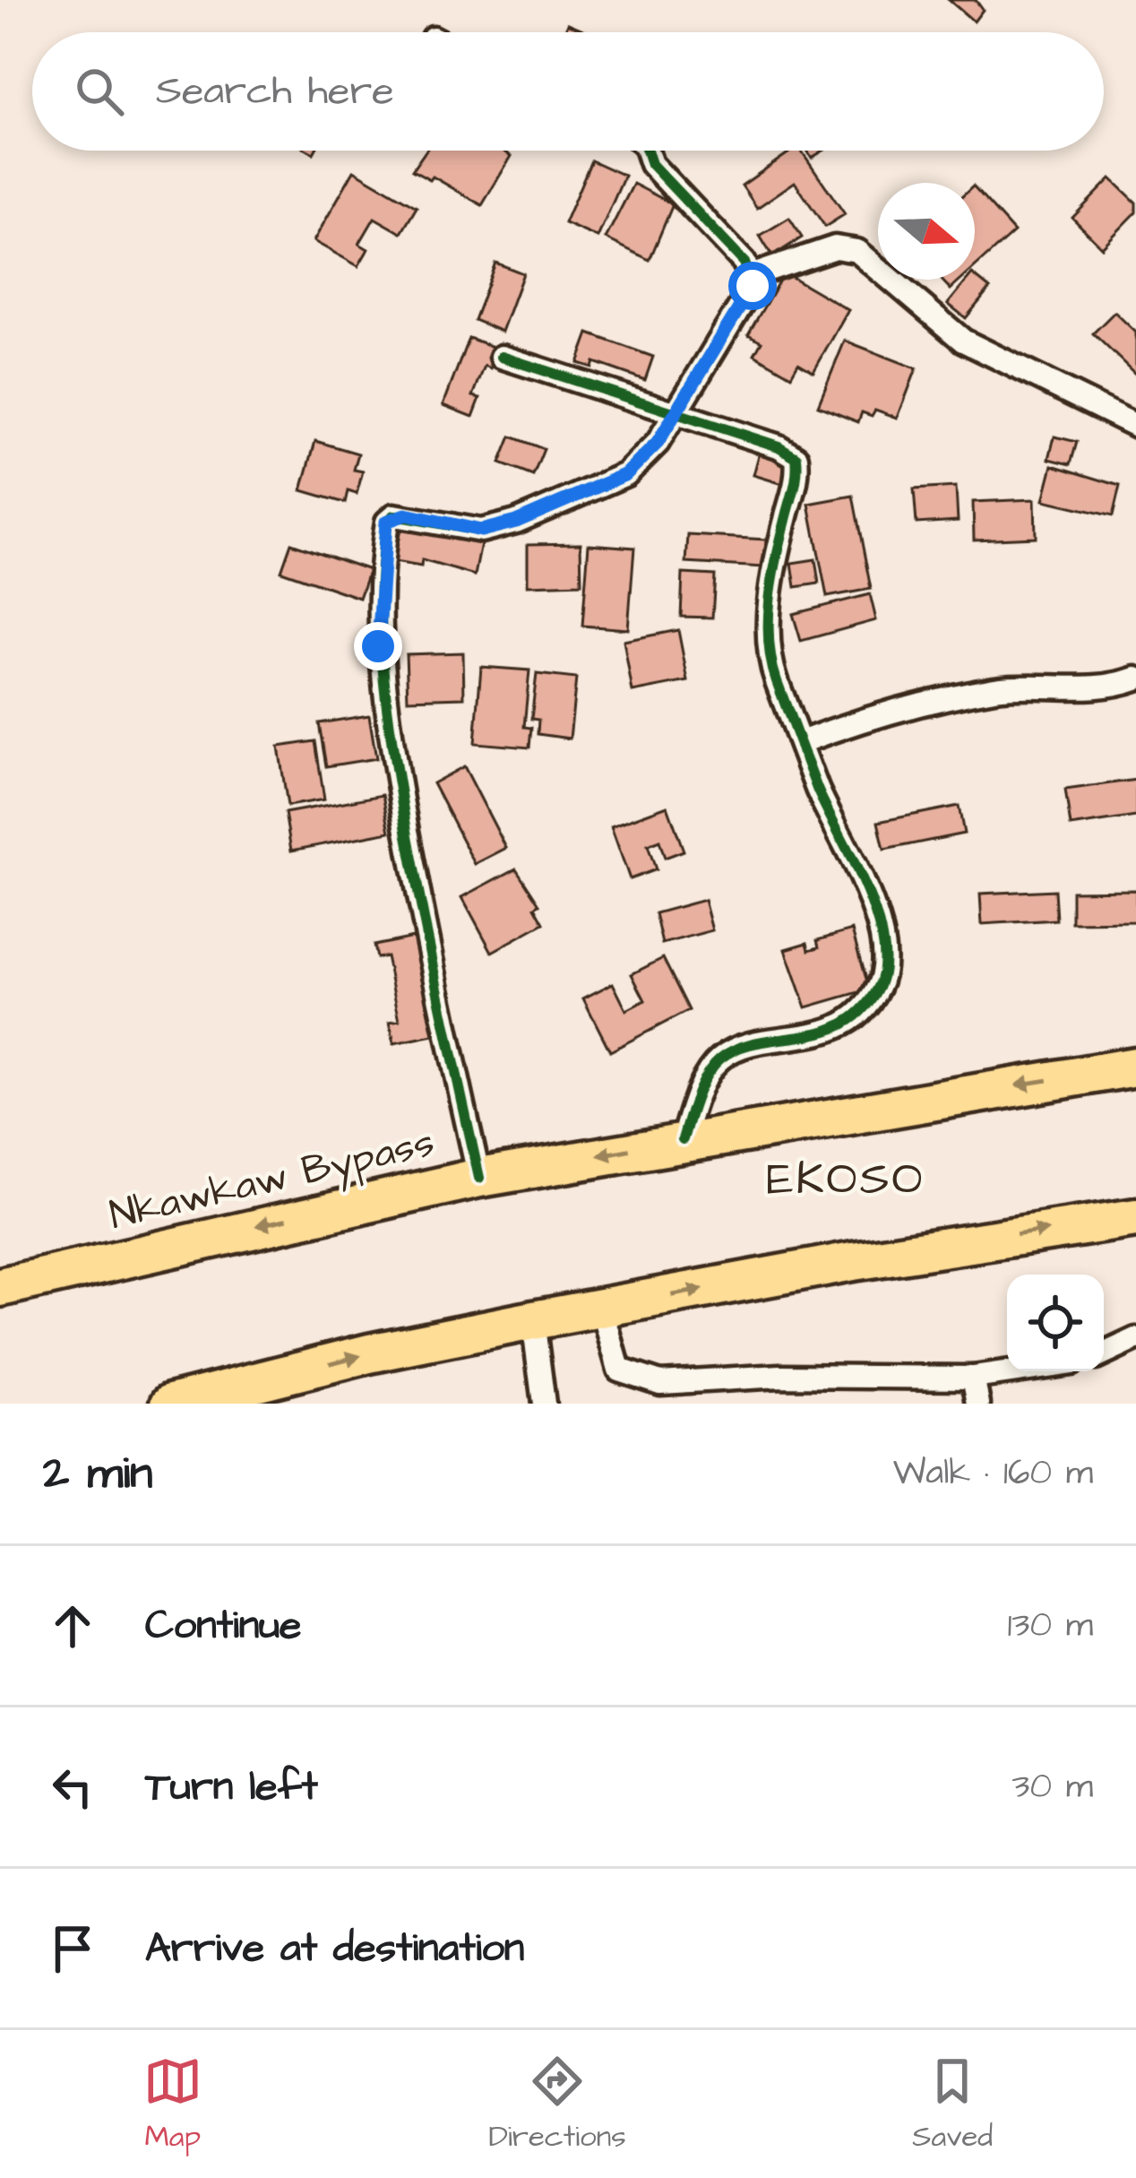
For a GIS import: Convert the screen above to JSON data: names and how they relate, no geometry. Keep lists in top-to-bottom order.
{
  "streets": {
    "highway": ["Nkawkaw Bypass"]
  },
  "districts": ["EKOSO"],
  "north": "right",
  "page": {
    "search": "Search here",
    "heading": ["2 min", "Walk · 160 m"],
    "list": [
      ["Continue", "130 m"],
      ["Turn left", "30 m"],
      "Arrive at destination"
    ],
    "nav": ["Map", "Directions", "Saved"]
  }
}
